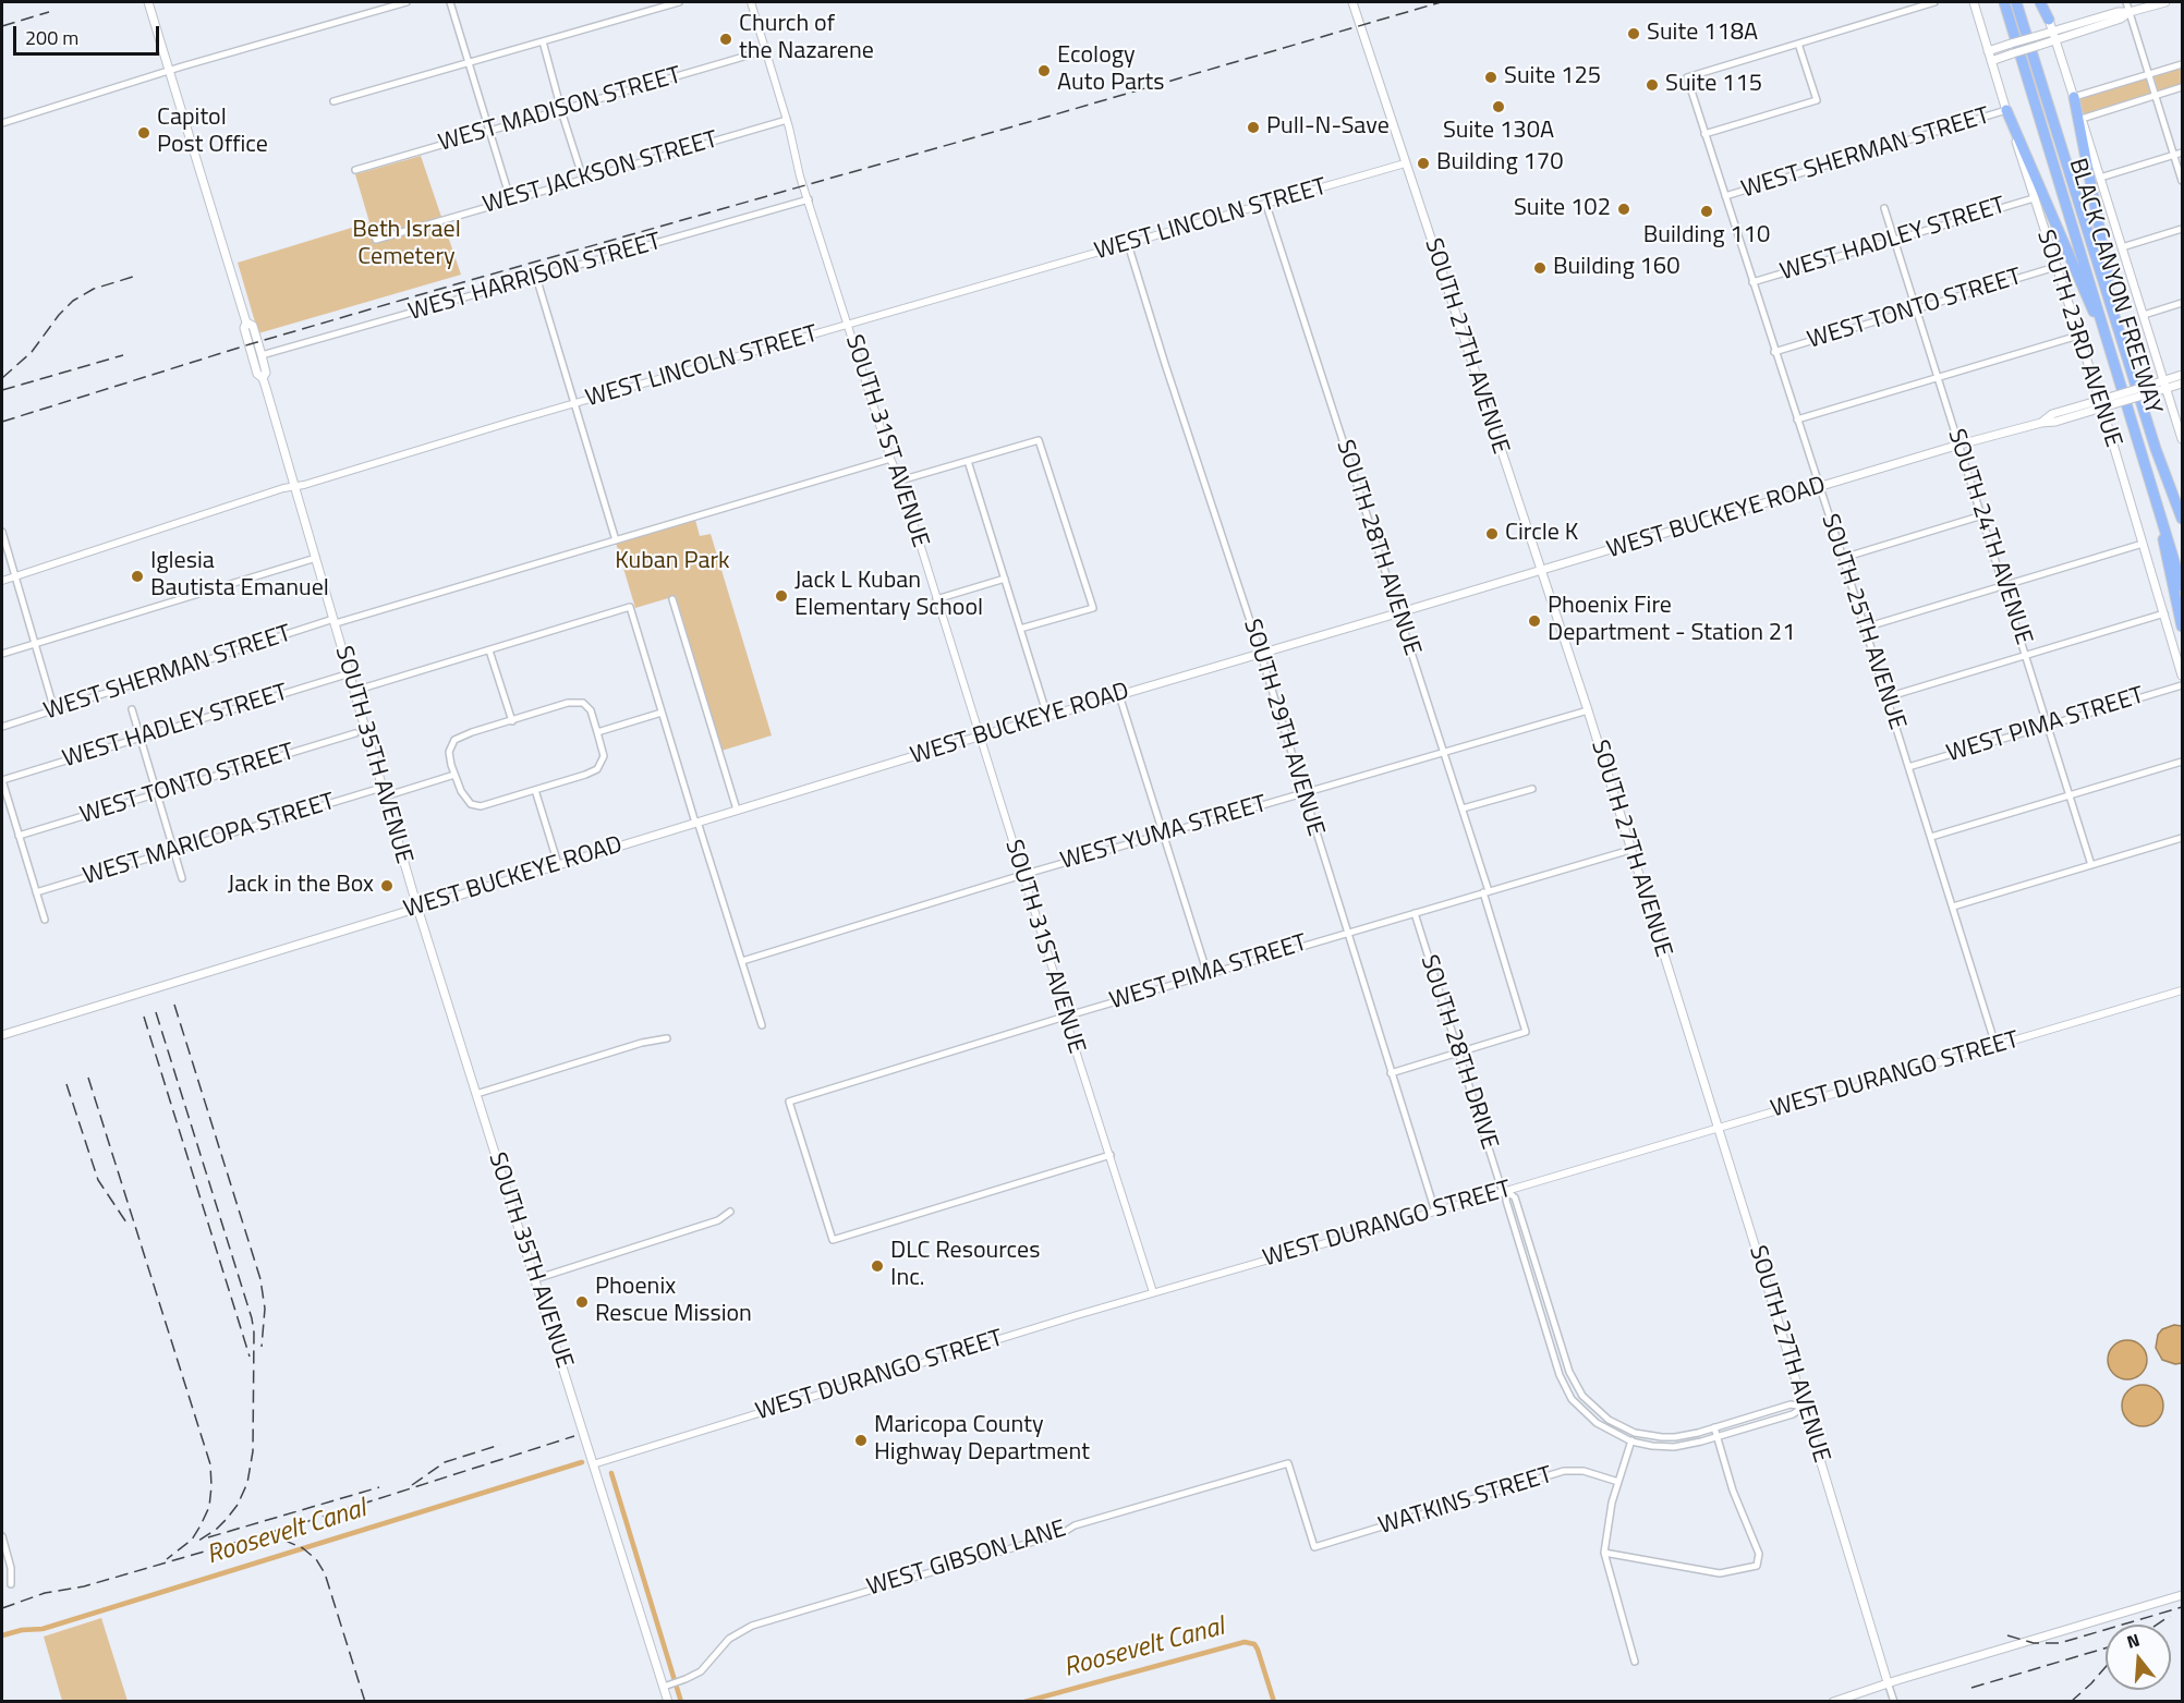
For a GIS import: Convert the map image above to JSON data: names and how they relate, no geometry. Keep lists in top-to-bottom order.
{
  "streets": {
    "highway": ["BLACK CANYON FREEWAY"],
    "main road": [
      "SOUTH 23RD AVENUE",
      "SOUTH 27TH AVENUE",
      "WEST BUCKEYE ROAD",
      "SOUTH 35TH AVENUE"
    ],
    "street": [
      "WEST MADISON STREET",
      "WEST SHERMAN STREET",
      "WEST JACKSON STREET",
      "WEST LINCOLN STREET",
      "WEST HADLEY STREET",
      "WEST HARRISON STREET",
      "WEST TONTO STREET",
      "SOUTH 31ST AVENUE",
      "SOUTH 24TH AVENUE",
      "SOUTH 28TH AVENUE",
      "SOUTH 25TH AVENUE",
      "WEST PIMA STREET",
      "SOUTH 29TH AVENUE",
      "WEST YUMA STREET",
      "WEST MARICOPA STREET",
      "SOUTH 28TH DRIVE",
      "WEST DURANGO STREET",
      "WATKINS STREET",
      "WEST GIBSON LANE"
    ]
  },
  "crossings": [
    ["WEST MADISON STREET", "SOUTH 31ST AVENUE"],
    ["WEST SHERMAN STREET", "SOUTH 23RD AVENUE"],
    ["WEST SHERMAN STREET", "SOUTH 31ST AVENUE"],
    ["WEST SHERMAN STREET", "SOUTH 25TH AVENUE"],
    ["WEST SHERMAN STREET", "SOUTH 35TH AVENUE"],
    ["WEST JACKSON STREET", "SOUTH 31ST AVENUE"],
    ["WEST LINCOLN STREET", "SOUTH 27TH AVENUE"],
    ["WEST LINCOLN STREET", "SOUTH 31ST AVENUE"],
    ["WEST LINCOLN STREET", "SOUTH 28TH AVENUE"],
    ["WEST LINCOLN STREET", "SOUTH 29TH AVENUE"],
    ["WEST LINCOLN STREET", "SOUTH 35TH AVENUE"],
    ["WEST HADLEY STREET", "SOUTH 23RD AVENUE"],
    ["WEST HADLEY STREET", "SOUTH 24TH AVENUE"],
    ["WEST HADLEY STREET", "SOUTH 25TH AVENUE"],
    ["WEST HADLEY STREET", "SOUTH 35TH AVENUE"],
    ["WEST HARRISON STREET", "SOUTH 31ST AVENUE"],
    ["WEST TONTO STREET", "SOUTH 23RD AVENUE"],
    ["WEST TONTO STREET", "SOUTH 24TH AVENUE"],
    ["WEST TONTO STREET", "SOUTH 25TH AVENUE"],
    ["SOUTH 23RD AVENUE", "WEST BUCKEYE ROAD"],
    ["SOUTH 27TH AVENUE", "WEST BUCKEYE ROAD"],
    ["SOUTH 27TH AVENUE", "WEST PIMA STREET"],
    ["SOUTH 27TH AVENUE", "WEST YUMA STREET"],
    ["SOUTH 27TH AVENUE", "WEST DURANGO STREET"],
    ["SOUTH 31ST AVENUE", "WEST BUCKEYE ROAD"],
    ["SOUTH 31ST AVENUE", "WEST PIMA STREET"],
    ["SOUTH 31ST AVENUE", "WEST YUMA STREET"],
    ["SOUTH 31ST AVENUE", "WEST DURANGO STREET"],
    ["WEST BUCKEYE ROAD", "SOUTH 24TH AVENUE"],
    ["WEST BUCKEYE ROAD", "SOUTH 28TH AVENUE"],
    ["WEST BUCKEYE ROAD", "SOUTH 25TH AVENUE"],
    ["WEST BUCKEYE ROAD", "SOUTH 29TH AVENUE"],
    ["WEST BUCKEYE ROAD", "SOUTH 35TH AVENUE"],
    ["SOUTH 24TH AVENUE", "WEST PIMA STREET"],
    ["SOUTH 28TH AVENUE", "WEST PIMA STREET"],
    ["SOUTH 28TH AVENUE", "WEST YUMA STREET"],
    ["SOUTH 28TH AVENUE", "SOUTH 28TH DRIVE"],
    ["SOUTH 25TH AVENUE", "WEST PIMA STREET"],
    ["SOUTH 25TH AVENUE", "WEST DURANGO STREET"],
    ["WEST PIMA STREET", "SOUTH 29TH AVENUE"],
    ["WEST PIMA STREET", "SOUTH 28TH DRIVE"],
    ["SOUTH 29TH AVENUE", "WEST YUMA STREET"],
    ["SOUTH 29TH AVENUE", "WEST DURANGO STREET"],
    ["SOUTH 35TH AVENUE", "WEST MARICOPA STREET"],
    ["SOUTH 35TH AVENUE", "WEST DURANGO STREET"],
    ["SOUTH 35TH AVENUE", "WEST GIBSON LANE"],
    ["SOUTH 28TH DRIVE", "WEST DURANGO STREET"],
    ["WATKINS STREET", "WEST GIBSON LANE"]
  ],
  "water": ["Roosevelt Canal"],
  "parks": ["Beth Israel Cemetery", "Kuban Park"],
  "places": [
    "Suite 118A",
    "Church of the Nazarene",
    "Ecology Auto Parts",
    "Suite 125",
    "Suite 115",
    "Suite 130A",
    "Pull-N-Save",
    "Capitol Post Office",
    "Building 170",
    "Suite 102",
    "Building 110",
    "Building 160",
    "Circle K",
    "Iglesia Bautista Emanuel",
    "Jack L Kuban Elementary School",
    "Phoenix Fire Department - Station 21",
    "Jack in the Box",
    "DLC Resources Inc.",
    "Phoenix Rescue Mission",
    "Maricopa County Highway Department"
  ],
  "scale_bar": "200 m",
  "north": "top"
}
